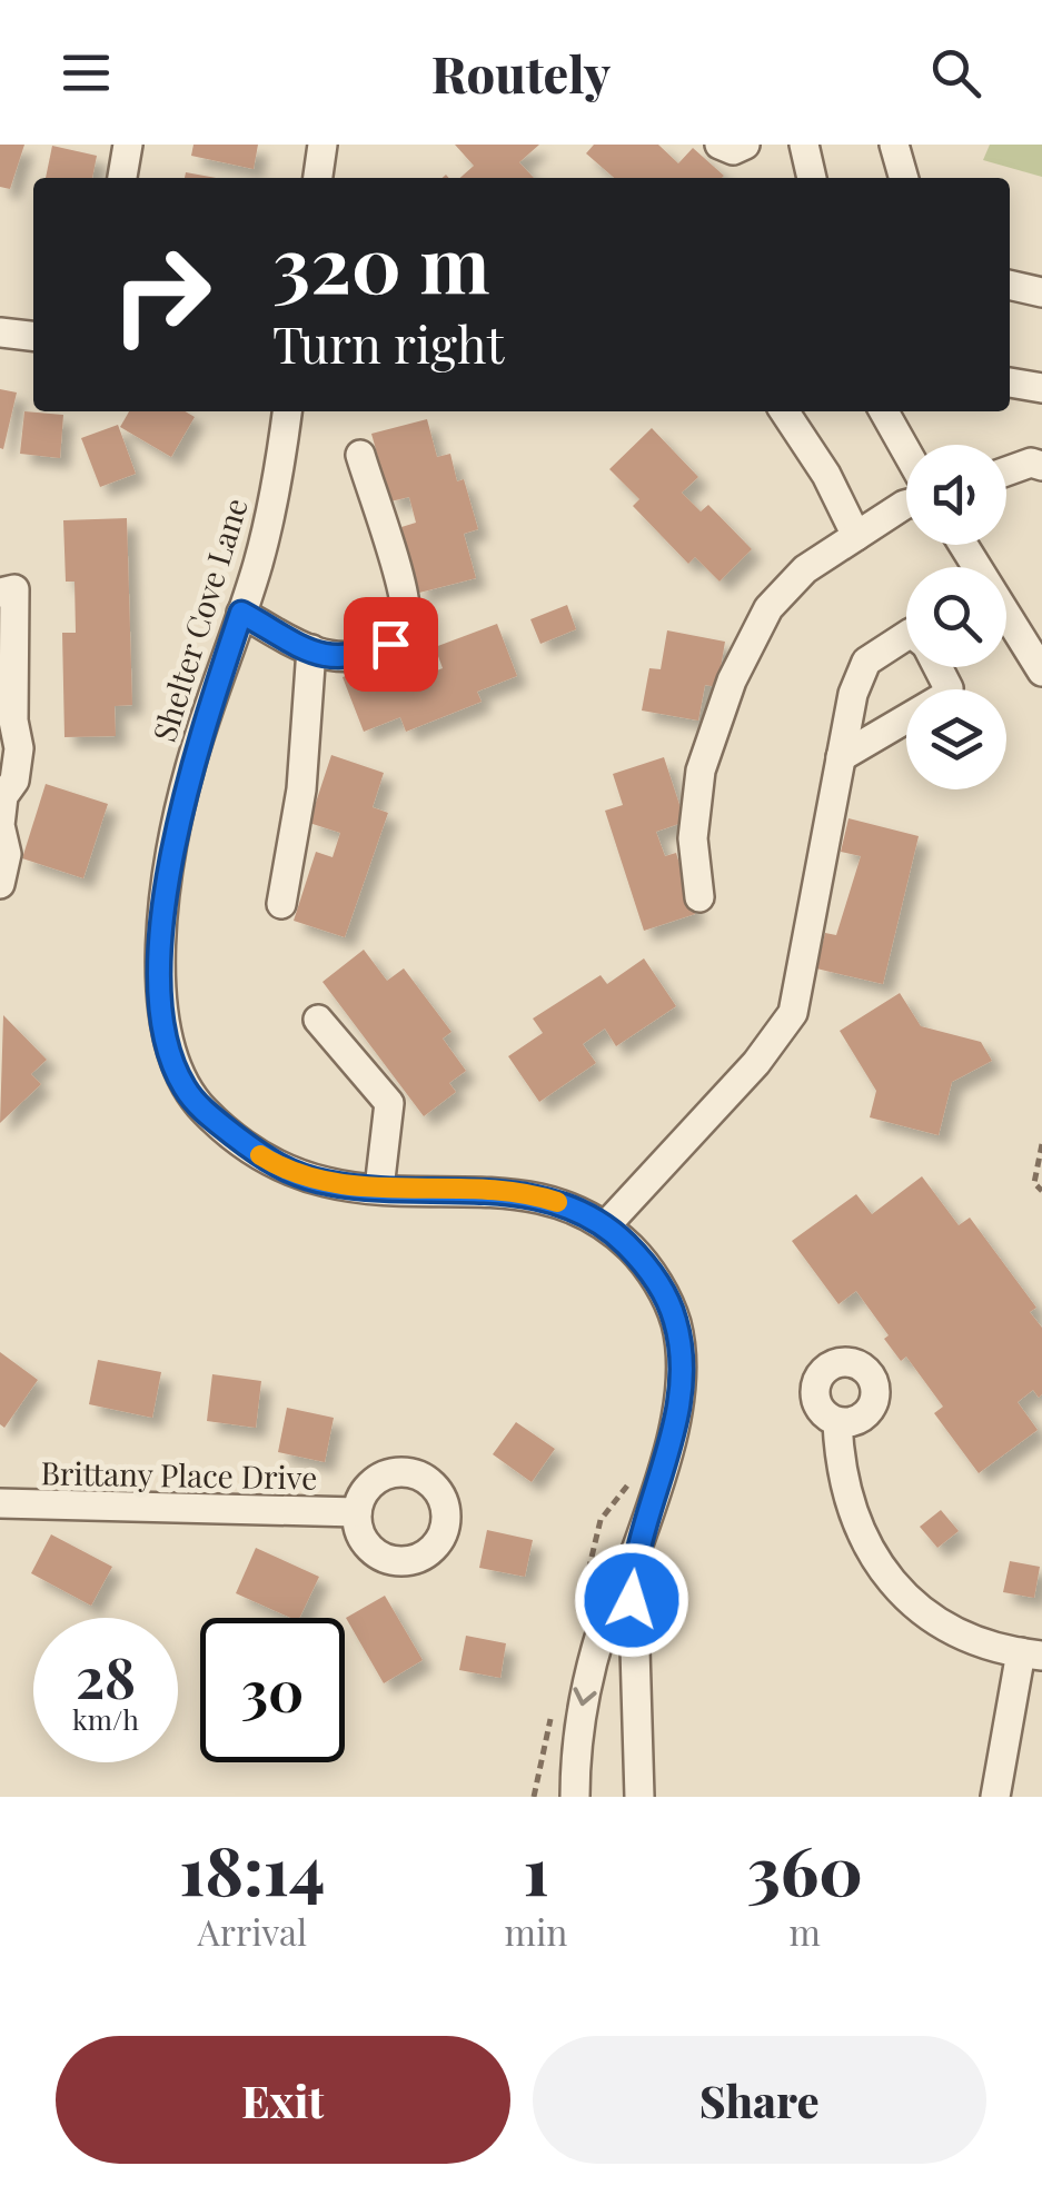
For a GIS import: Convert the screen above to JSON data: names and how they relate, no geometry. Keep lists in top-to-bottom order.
{
  "streets": {
    "street": ["Shelter Cove Lane", "Brittany Place Drive"]
  },
  "page": {
    "header": "Routely",
    "turn": ["320 m", "Turn right"],
    "speed": "28 km/h",
    "limit": "30",
    "eta": [
      "18:14",
      "Arrival",
      "1",
      "min",
      "360",
      "m"
    ],
    "buttons": ["Exit", "Share"]
  }
}
